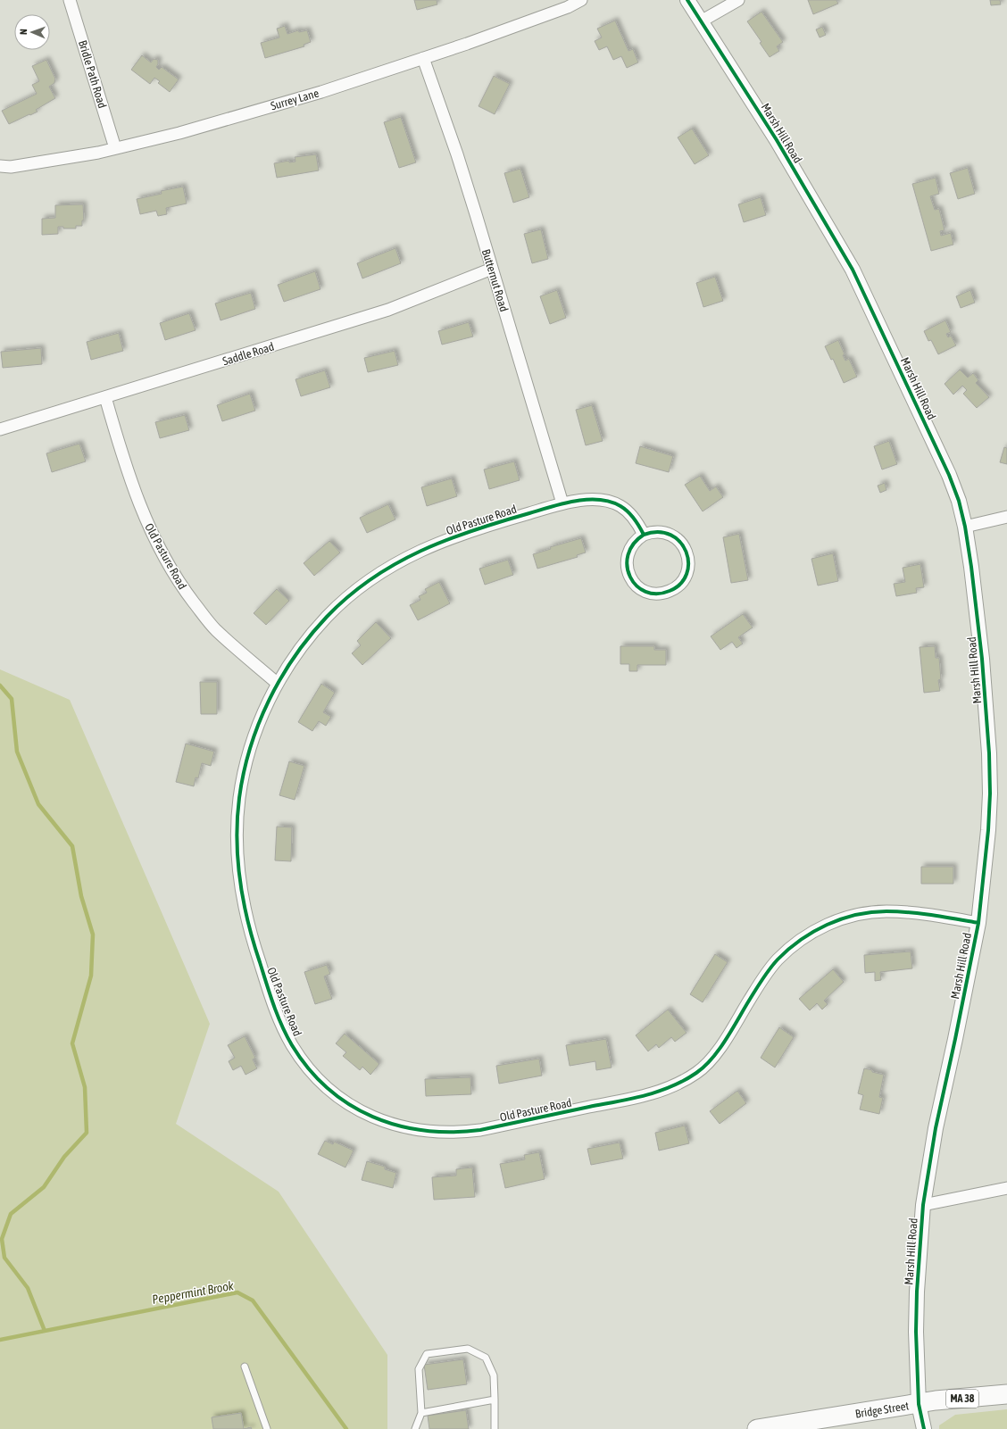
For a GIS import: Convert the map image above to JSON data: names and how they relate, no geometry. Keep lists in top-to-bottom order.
{
  "streets": {
    "main road": ["MA 38", "Bridge Street"],
    "street": [
      "Bridle Path Road",
      "Surrey Lane",
      "Marsh Hill Road",
      "Butternut Road",
      "Saddle Road",
      "Old Pasture Road"
    ]
  },
  "crossings": [
    ["Bridle Path Road", "Surrey Lane"],
    ["Surrey Lane", "Butternut Road"],
    ["Marsh Hill Road", "Old Pasture Road"],
    ["Marsh Hill Road", "Bridge Street"],
    ["Butternut Road", "Saddle Road"],
    ["Butternut Road", "Old Pasture Road"],
    ["Saddle Road", "Old Pasture Road"]
  ],
  "water": ["Peppermint Brook"],
  "north": "left"
}
